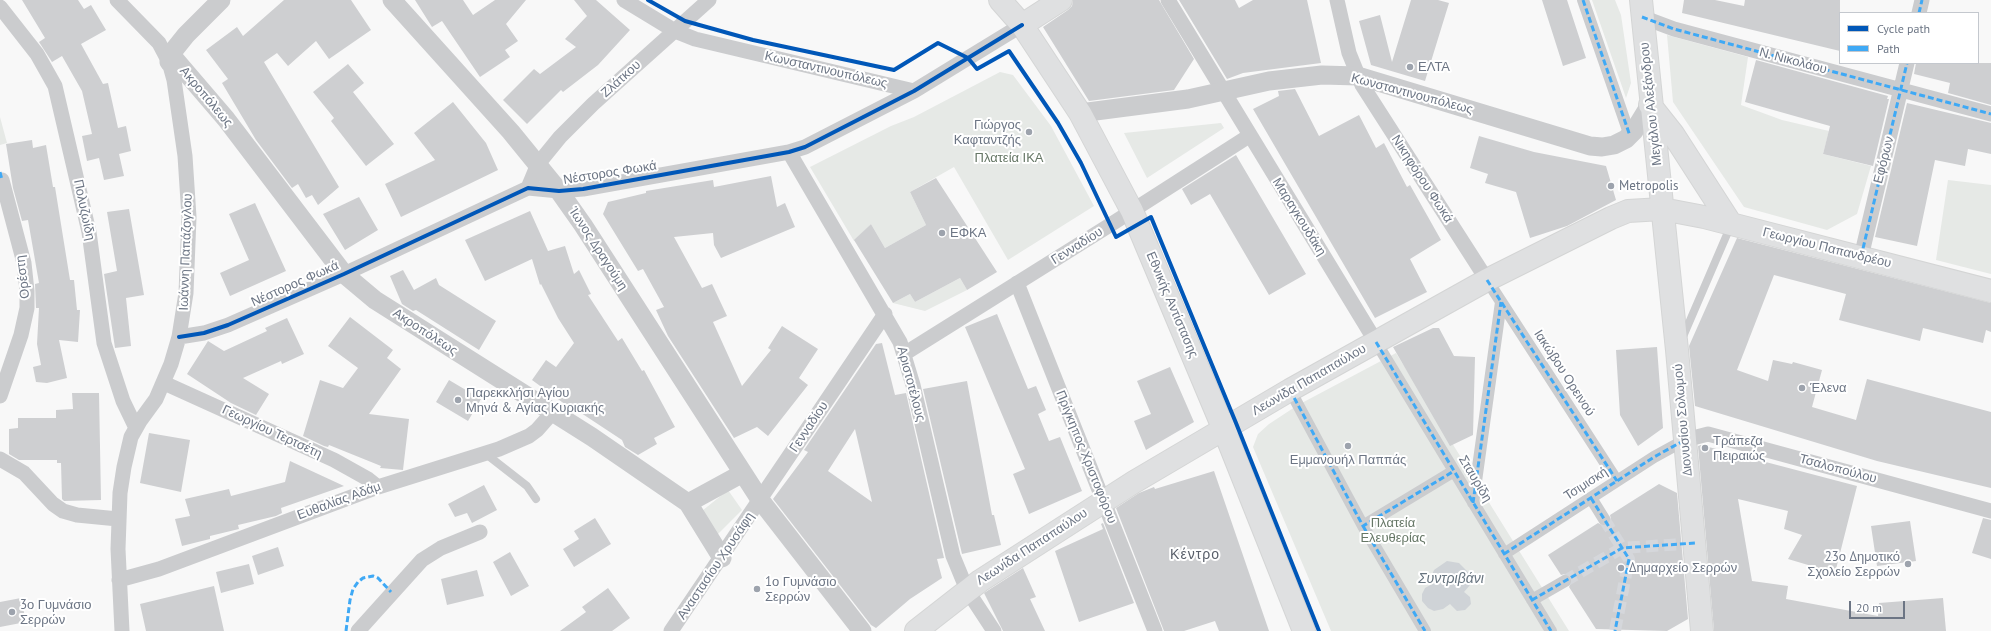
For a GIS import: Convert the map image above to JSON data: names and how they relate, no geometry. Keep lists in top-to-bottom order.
{
  "streets": {
    "main road": [
      "Μεγάλου Αλεξάνδρου",
      "Γεωργίου Παπανδρέου",
      "Εθνικής Αντίστασης",
      "Λεωνίδα Παπαπαύλου",
      "Διονυσίου Σολωμού"
    ],
    "street": [
      "Ν. Νικολάου",
      "Κωνσταντινουπόλεως",
      "Ζλάτκου",
      "Ακροπόλεως",
      "Εφόρων",
      "Νέστορος Φωκά",
      "Νικηφόρου Φωκά",
      "Πολυζωίδη",
      "Μαραγκουδάκη",
      "Γενναδίου",
      "Ίωνος Δραγούμη",
      "Ιωάννη Παπάζογλου",
      "Ορέστη",
      "Ιακώβου Ορεινού",
      "Αριστοτέλους",
      "Γεωργίου Τερτσέτη",
      "Πρίγκηπος Χριστοφόρου",
      "Τσαλοπούλου",
      "Σταυρίδη",
      "Τσιμισκή",
      "Ευθαλίας Αδάμ",
      "Αναστασίου Χρυσάφη"
    ]
  },
  "crossings": [
    ["Ν. Νικολάου", "Μεγάλου Αλεξάνδρου"],
    ["Ν. Νικολάου", "Εφόρων"],
    ["Κωνσταντινουπόλεως", "Ζλάτκου"],
    ["Κωνσταντινουπόλεως", "Μεγάλου Αλεξάνδρου"],
    ["Κωνσταντινουπόλεως", "Νέστορος Φωκά"],
    ["Κωνσταντινουπόλεως", "Νικηφόρου Φωκά"],
    ["Κωνσταντινουπόλεως", "Μαραγκουδάκη"],
    ["Κωνσταντινουπόλεως", "Εθνικής Αντίστασης"],
    ["Ζλάτκου", "Νέστορος Φωκά"],
    ["Ζλάτκου", "Ίωνος Δραγούμη"],
    ["Ακροπόλεως", "Νέστορος Φωκά"],
    ["Ακροπόλεως", "Ιωάννη Παπάζογλου"],
    ["Ακροπόλεως", "Ευθαλίας Αδάμ"],
    ["Μεγάλου Αλεξάνδρου", "Γεωργίου Παπανδρέου"],
    ["Μεγάλου Αλεξάνδρου", "Λεωνίδα Παπαπαύλου"],
    ["Μεγάλου Αλεξάνδρου", "Διονυσίου Σολωμού"],
    ["Εφόρων", "Γεωργίου Παπανδρέου"],
    ["Νέστορος Φωκά", "Ίωνος Δραγούμη"],
    ["Νέστορος Φωκά", "Ιωάννη Παπάζογλου"],
    ["Νέστορος Φωκά", "Αριστοτέλους"],
    ["Νικηφόρου Φωκά", "Ιακώβου Ορεινού"],
    ["Νικηφόρου Φωκά", "Λεωνίδα Παπαπαύλου"],
    ["Πολυζωίδη", "Ιωάννη Παπάζογλου"],
    ["Μαραγκουδάκη", "Γενναδίου"],
    ["Μαραγκουδάκη", "Λεωνίδα Παπαπαύλου"],
    ["Μαραγκουδάκη", "Σταυρίδη"],
    ["Γενναδίου", "Ίωνος Δραγούμη"],
    ["Γενναδίου", "Εθνικής Αντίστασης"],
    ["Γενναδίου", "Αριστοτέλους"],
    ["Γενναδίου", "Πρίγκηπος Χριστοφόρου"],
    ["Γενναδίου", "Αναστασίου Χρυσάφη"],
    ["Γεωργίου Παπανδρέου", "Λεωνίδα Παπαπαύλου"],
    ["Γεωργίου Παπανδρέου", "Διονυσίου Σολωμού"],
    ["Ίωνος Δραγούμη", "Αναστασίου Χρυσάφη"],
    ["Ιωάννη Παπάζογλου", "Γεωργίου Τερτσέτη"],
    ["Ιωάννη Παπάζογλου", "Ευθαλίας Αδάμ"],
    ["Εθνικής Αντίστασης", "Λεωνίδα Παπαπαύλου"],
    ["Ιακώβου Ορεινού", "Λεωνίδα Παπαπαύλου"],
    ["Ιακώβου Ορεινού", "Τσιμισκή"],
    ["Λεωνίδα Παπαπαύλου", "Αριστοτέλους"],
    ["Λεωνίδα Παπαπαύλου", "Διονυσίου Σολωμού"],
    ["Λεωνίδα Παπαπαύλου", "Πρίγκηπος Χριστοφόρου"],
    ["Λεωνίδα Παπαπαύλου", "Σταυρίδη"],
    ["Διονυσίου Σολωμού", "Τσαλοπούλου"],
    ["Διονυσίου Σολωμού", "Τσιμισκή"],
    ["Γεωργίου Τερτσέτη", "Ευθαλίας Αδάμ"],
    ["Τσαλοπούλου", "Τσιμισκή"],
    ["Σταυρίδη", "Τσιμισκή"]
  ],
  "districts": ["Κέντρο"],
  "water": ["Συντριβάνι"],
  "parks": ["Πλατεία ΙΚΑ", "Πλατεία Ελευθερίας"],
  "places": [
    "ΕΛΤΑ",
    "Γιώργος Καφταντζής",
    "Metropolis",
    "ΕΦΚΑ",
    "Έλενα",
    "Παρεκκλήσι Αγίου Μηνά & Αγίας Κυριακής",
    "Εμμανουήλ Παππάς",
    "Τράπεζα Πειραιώς",
    "23ο Δημοτικό Σχολείο Σερρών",
    "Δημαρχείο Σερρών",
    "1ο Γυμνάσιο Σερρών",
    "3ο Γυμνάσιο Σερρών"
  ],
  "legend": ["Cycle path", "Path"],
  "scale_bar": "20 m"
}
